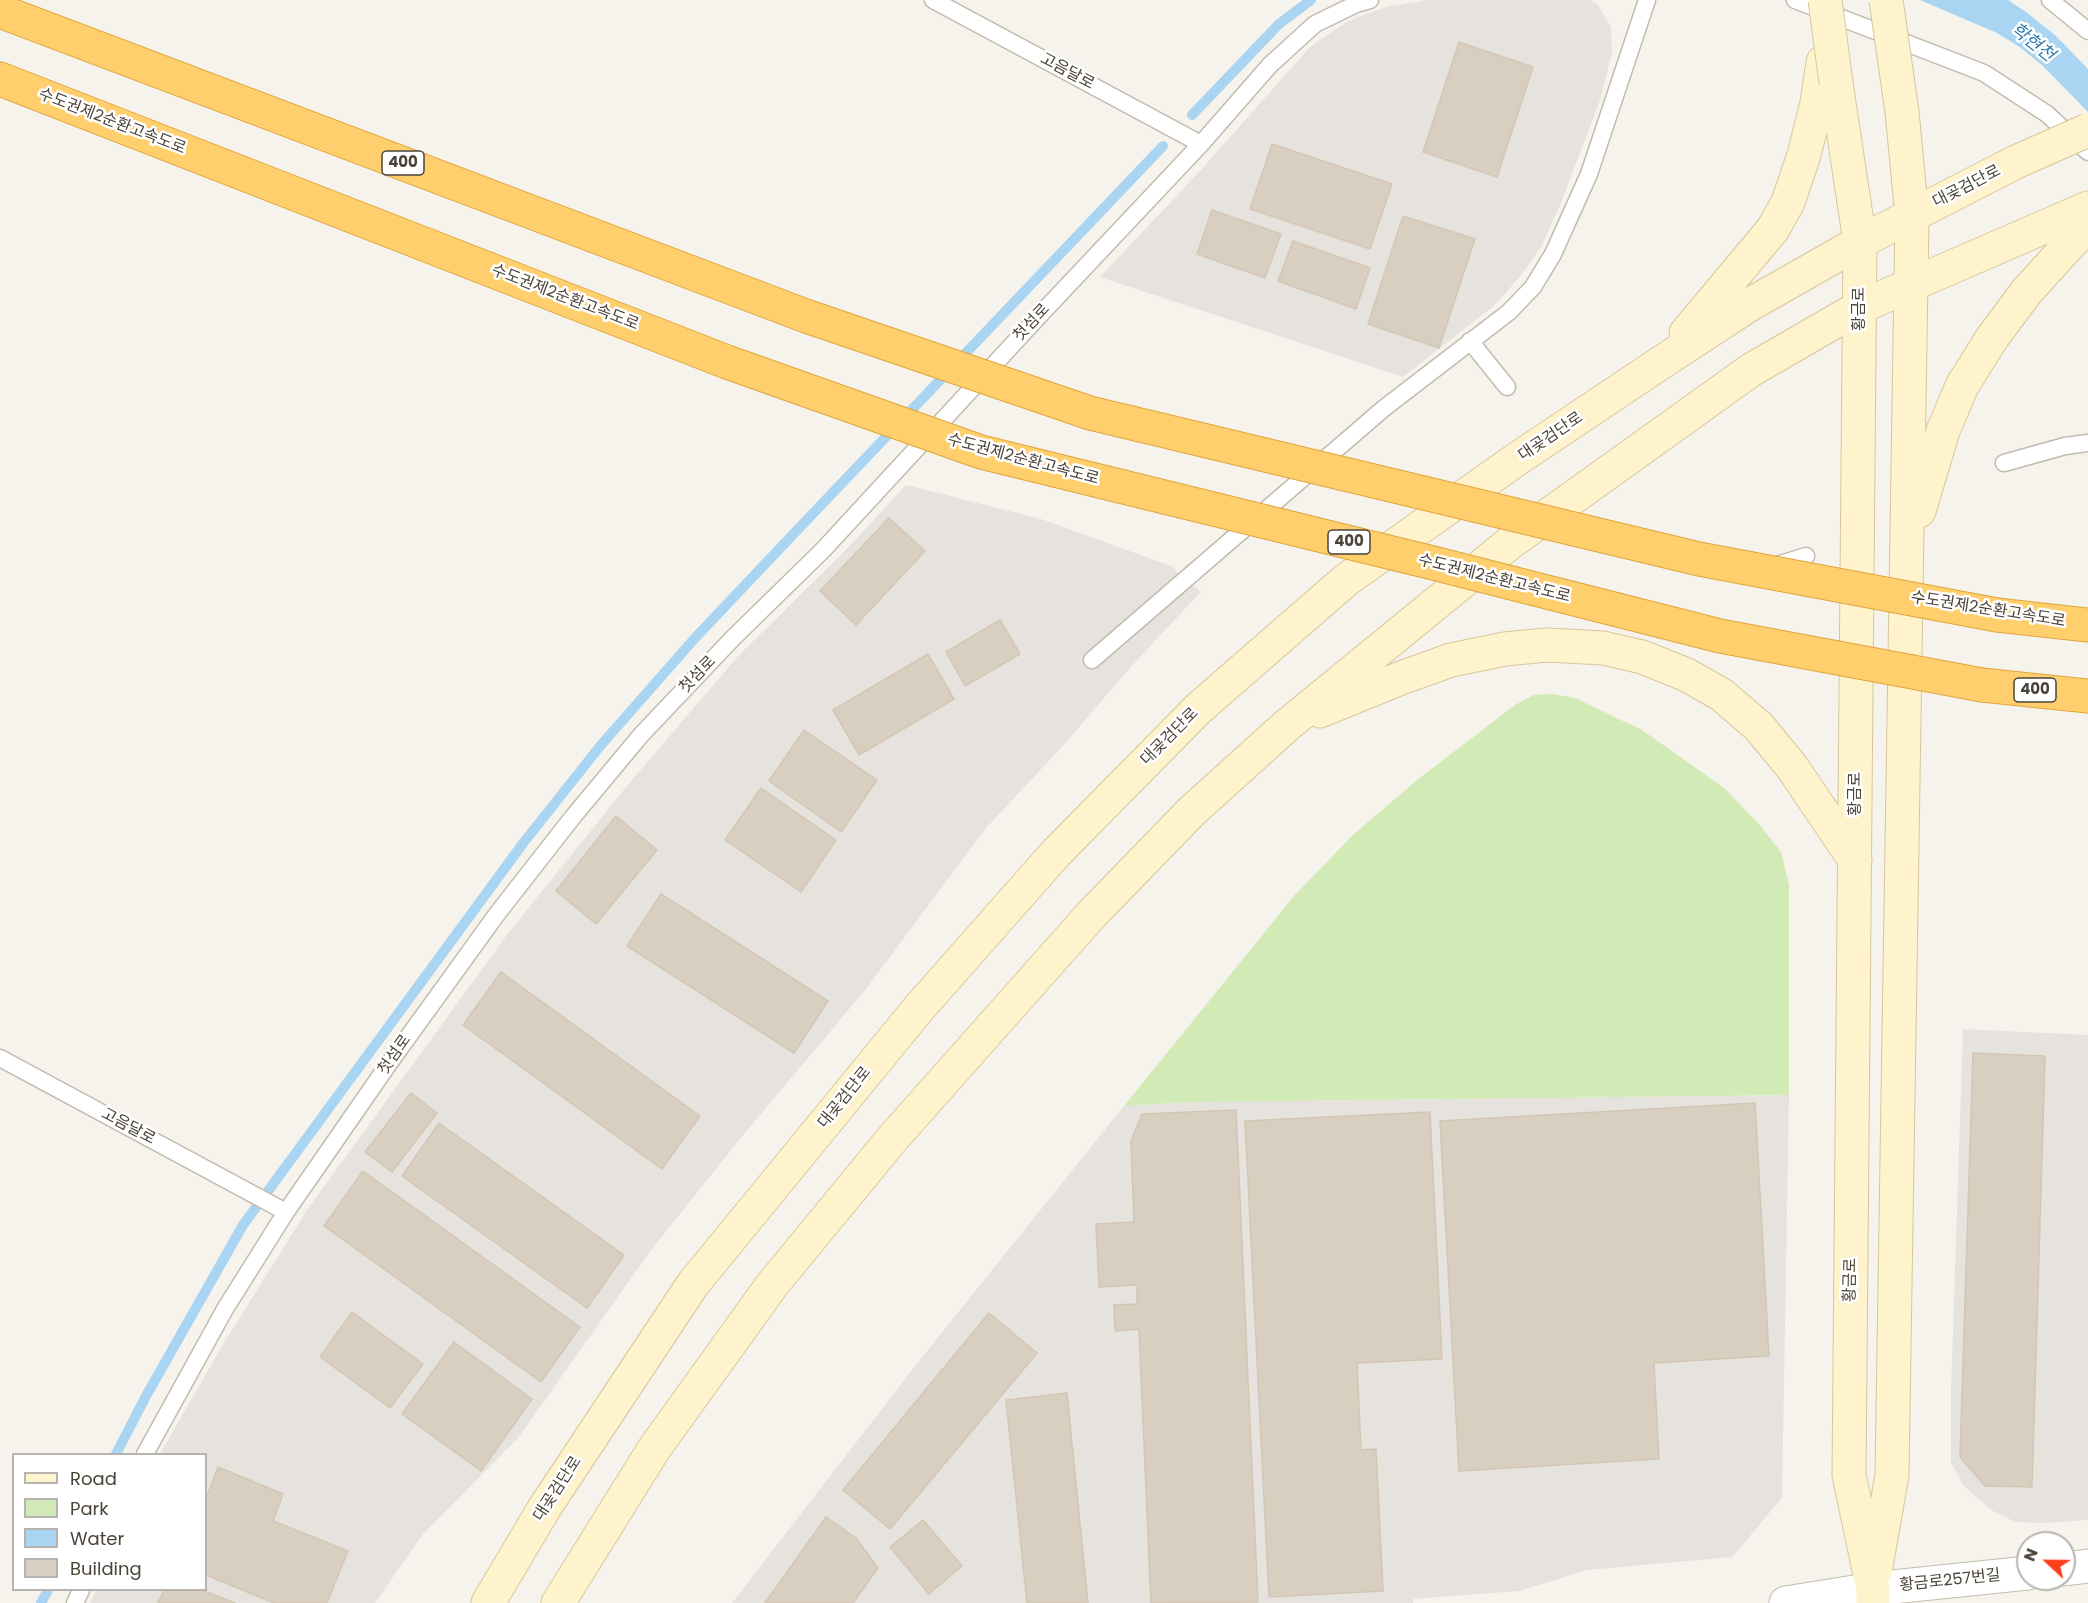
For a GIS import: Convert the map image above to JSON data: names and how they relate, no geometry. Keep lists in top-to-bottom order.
{
  "streets": {
    "highway": ["수도권제2순환고속도로", "400"],
    "main road": ["대곶검단로", "황금로"],
    "street": ["황금로257번길"],
    "lane": ["고음달로", "첫섬로"]
  },
  "crossings": [
    ["고음달로", "첫섬로"],
    ["대곶검단로", "황금로"],
    ["황금로", "황금로257번길"]
  ],
  "water": ["학현천"],
  "legend": [
    "Road",
    "Park",
    "Water",
    "Building"
  ],
  "north": "left"
}
